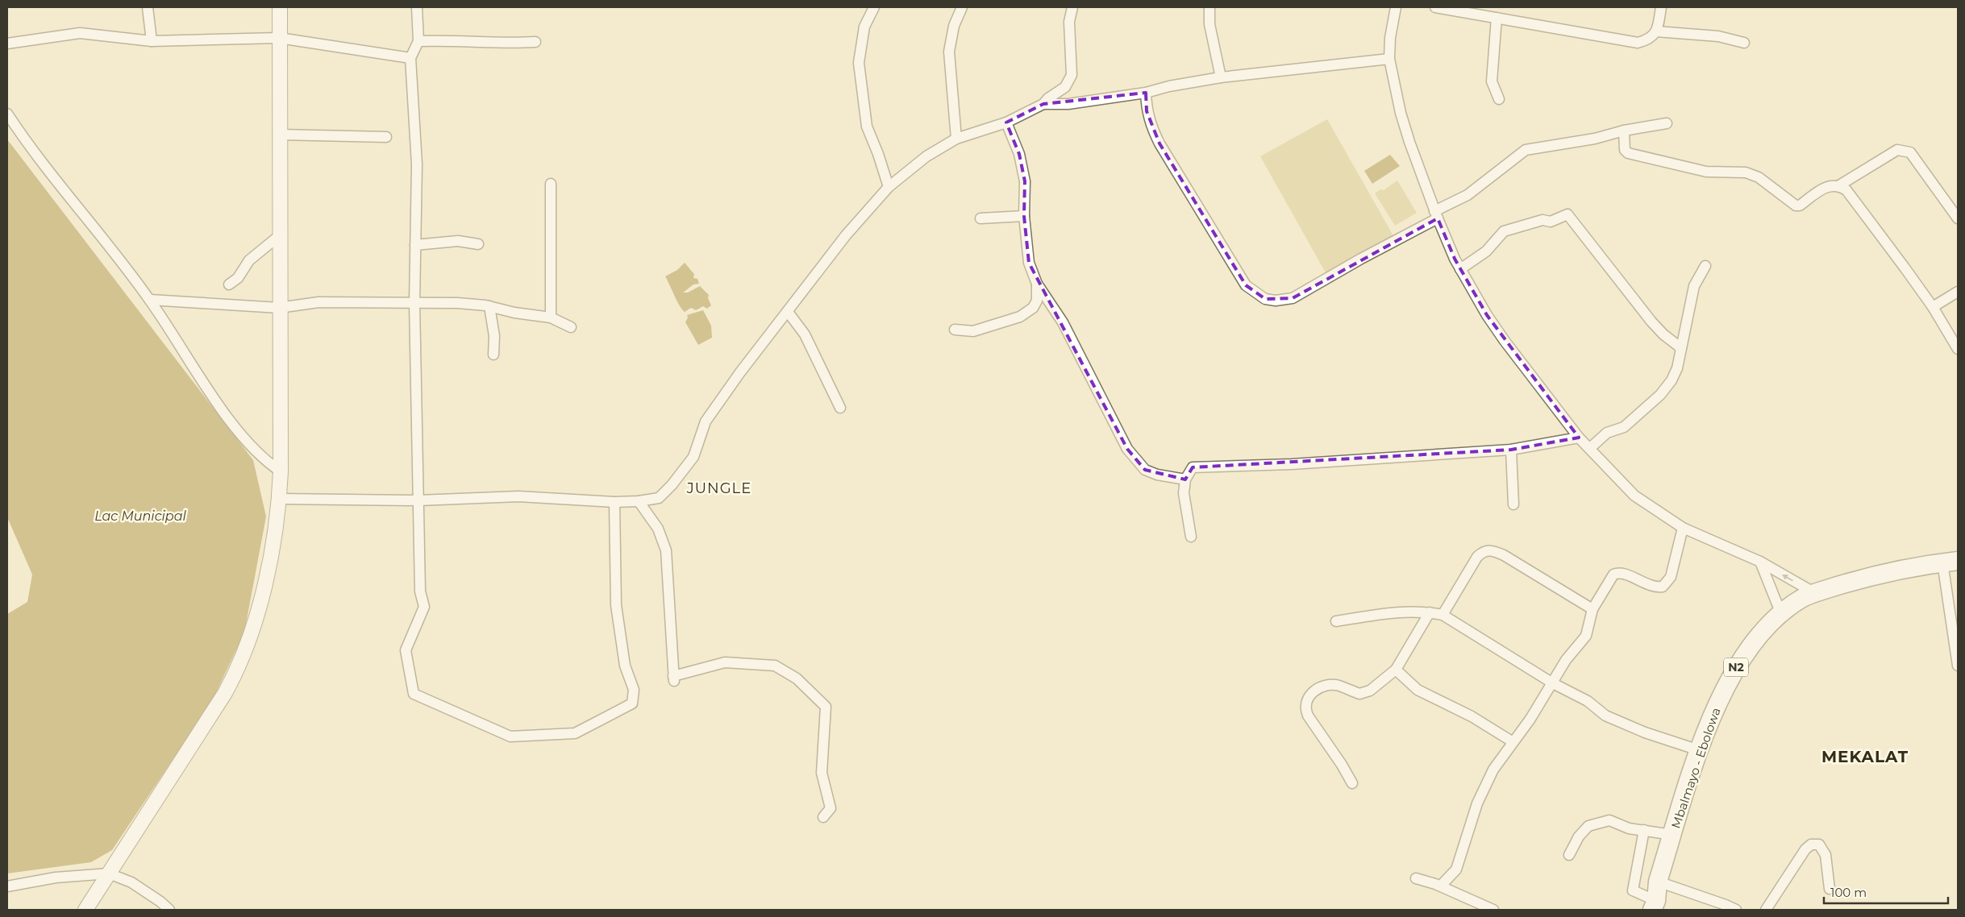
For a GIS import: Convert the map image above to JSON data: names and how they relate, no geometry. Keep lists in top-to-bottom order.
{
  "streets": {
    "highway": ["N2", "Mbalmayo - Ebolowa"]
  },
  "districts": ["JUNGLE", "MEKALAT"],
  "water": ["Lac Municipal"],
  "scale_bar": "100 m"
}
